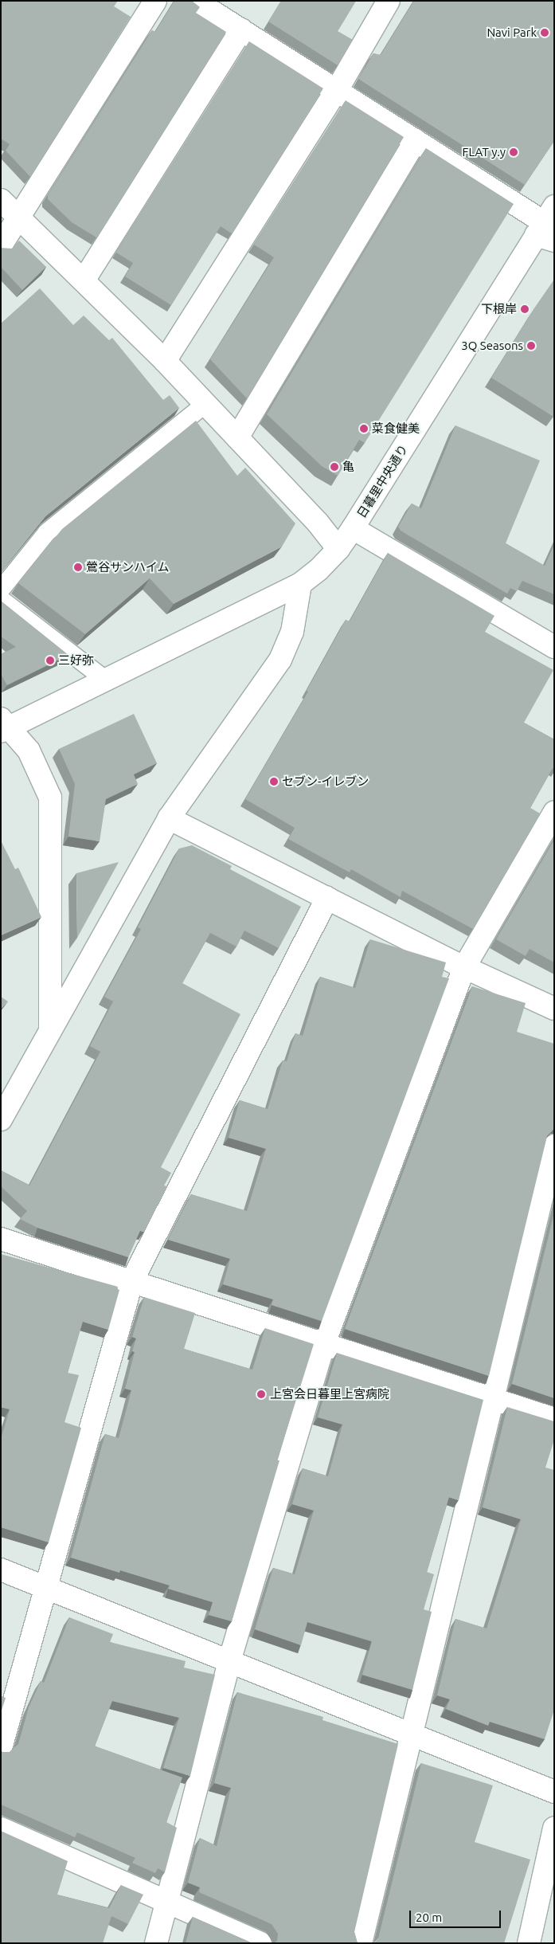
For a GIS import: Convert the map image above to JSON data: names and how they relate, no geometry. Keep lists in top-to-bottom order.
{
  "streets": {
    "street": ["日暮里中央通り"]
  },
  "places": [
    "Navi Park",
    "FLAT y.y",
    "下根岸",
    "3Q Seasons",
    "菜食健美",
    "亀",
    "鶯谷サンハイム",
    "三好弥",
    "セブン-イレブン",
    "上宮会日暮里上宮病院"
  ],
  "scale_bar": "20 m"
}
